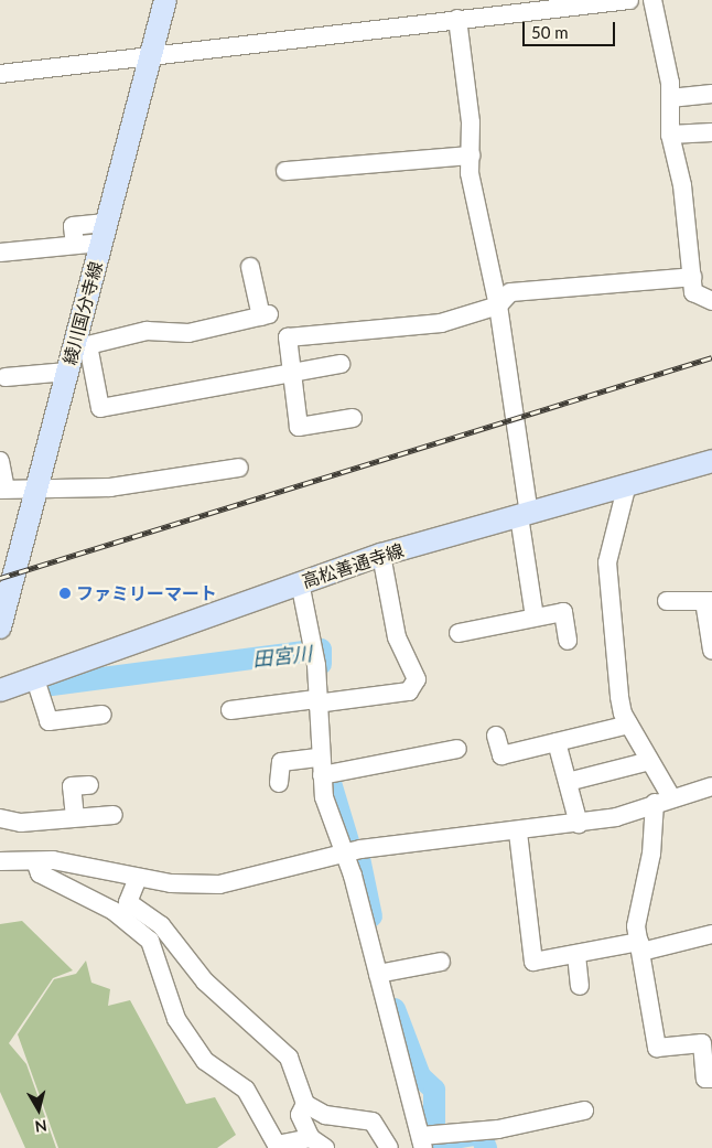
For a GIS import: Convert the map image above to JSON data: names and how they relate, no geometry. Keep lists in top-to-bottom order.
{
  "streets": {
    "main road": ["綾川国分寺線", "高松善通寺線"]
  },
  "water": ["田宮川"],
  "places": ["ファミリーマート"],
  "scale_bar": "50 m",
  "north": "bottom"
}
